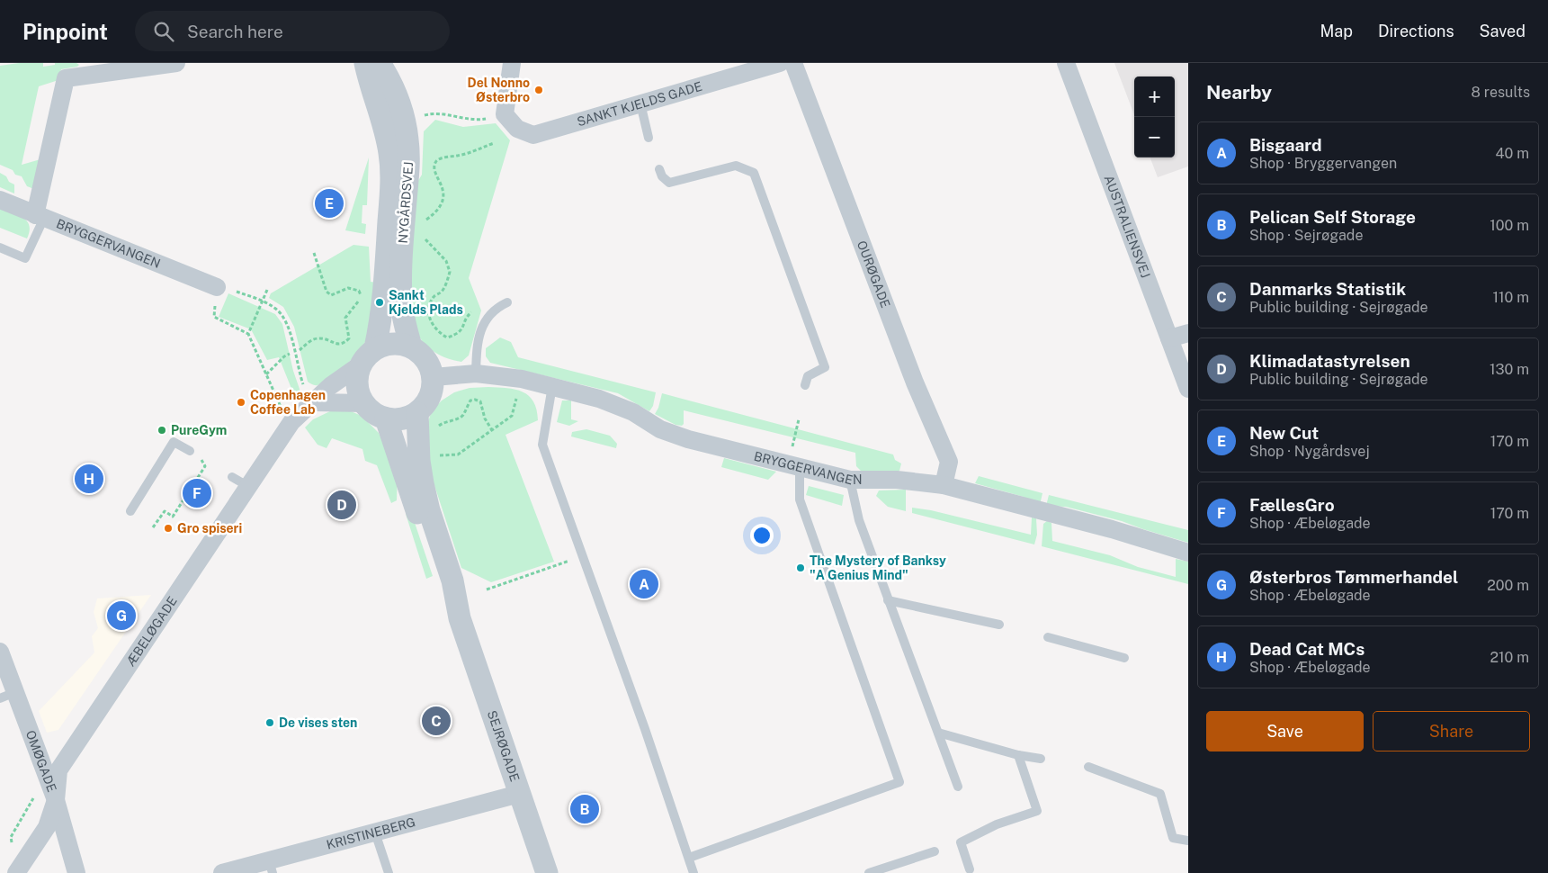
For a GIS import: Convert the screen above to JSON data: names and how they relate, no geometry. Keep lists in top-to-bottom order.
{
  "streets": {
    "street": [
      "SANKT KJELDS GADE",
      "NYGÅRDSVEJ",
      "AUSTRALIENSVEJ",
      "BRYGGERVANGEN",
      "OURØGADE",
      "ÆBELØGADE",
      "SEJRØGADE",
      "OMØGADE",
      "KRISTINEBERG"
    ]
  },
  "crossings": [
    ["NYGÅRDSVEJ", "BRYGGERVANGEN"],
    ["NYGÅRDSVEJ", "ÆBELØGADE"],
    ["NYGÅRDSVEJ", "SEJRØGADE"],
    ["BRYGGERVANGEN", "OURØGADE"],
    ["BRYGGERVANGEN", "ÆBELØGADE"],
    ["BRYGGERVANGEN", "SEJRØGADE"],
    ["ÆBELØGADE", "SEJRØGADE"],
    ["ÆBELØGADE", "OMØGADE"],
    ["SEJRØGADE", "KRISTINEBERG"]
  ],
  "places": [
    "Del Nonno Østerbro",
    "Sankt Kjelds Plads",
    "Copenhagen Coffee Lab",
    "PureGym",
    "Gro spiseri",
    "The Mystery of Banksy \"A Genius Mind\"",
    "De vises sten"
  ],
  "page": {
    "header": "Pinpoint",
    "search": "Search here",
    "nav": ["Map", "Directions", "Saved"],
    "heading": ["Nearby", "8 results"],
    "map_buttons": ["+", "−"],
    "list": [
      {
        "mark": "A",
        "name": "Bisgaard",
        "note": "Shop · Bryggervangen",
        "value": "40 m"
      },
      {
        "mark": "B",
        "name": "Pelican Self Storage",
        "note": "Shop · Sejrøgade",
        "value": "100 m"
      },
      {
        "mark": "C",
        "name": "Danmarks Statistik",
        "note": "Public building · Sejrøgade",
        "value": "110 m"
      },
      {
        "mark": "D",
        "name": "Klimadatastyrelsen",
        "note": "Public building · Sejrøgade",
        "value": "130 m"
      },
      {
        "mark": "E",
        "name": "New Cut",
        "note": "Shop · Nygårdsvej",
        "value": "170 m"
      },
      {
        "mark": "F",
        "name": "FællesGro",
        "note": "Shop · Æbeløgade",
        "value": "170 m"
      },
      {
        "mark": "G",
        "name": "Østerbros Tømmerhandel",
        "note": "Shop · Æbeløgade",
        "value": "200 m"
      },
      {
        "mark": "H",
        "name": "Dead Cat MCs",
        "note": "Shop · Æbeløgade",
        "value": "210 m"
      }
    ],
    "pins": [
      "E",
      "H",
      "F",
      "D",
      "A",
      "G",
      "C",
      "B"
    ],
    "buttons": ["Save", "Share"]
  }
}
